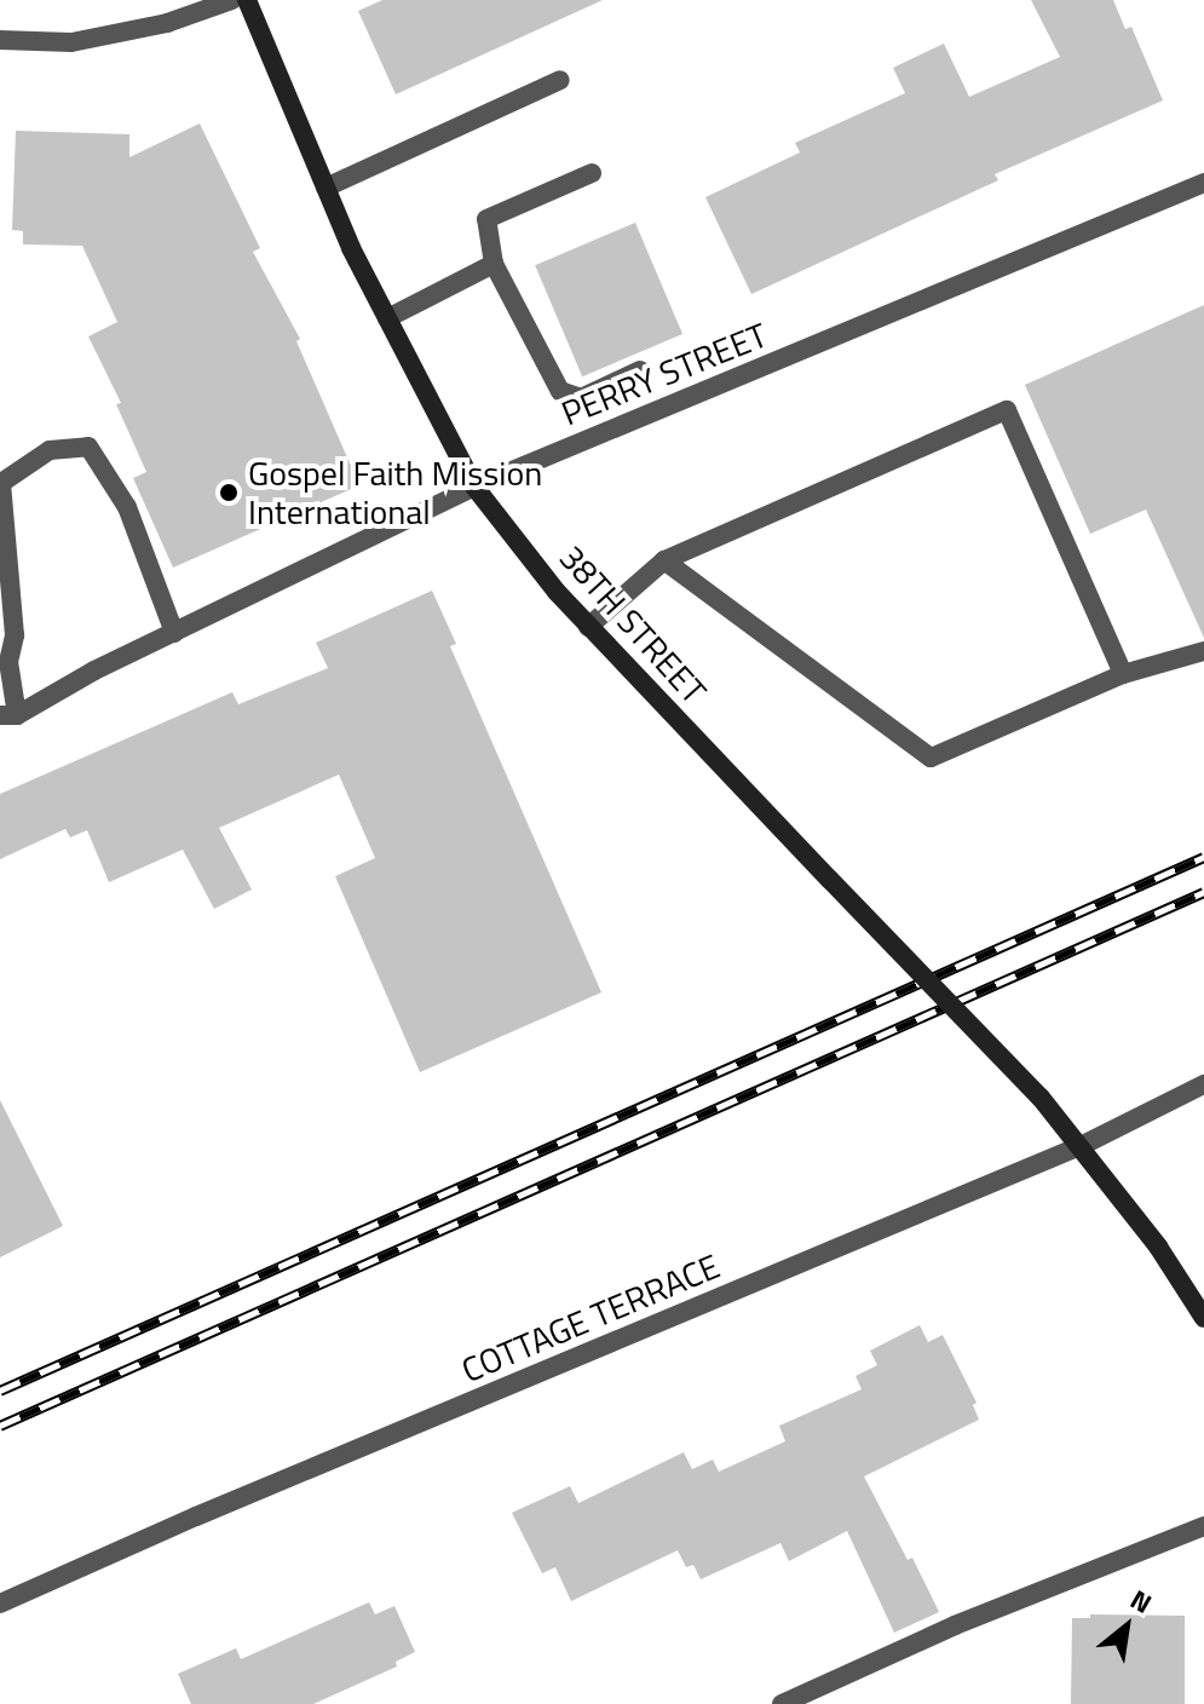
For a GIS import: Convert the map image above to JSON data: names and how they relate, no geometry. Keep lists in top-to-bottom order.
{
  "streets": {
    "main road": ["38TH STREET"],
    "street": ["PERRY STREET", "COTTAGE TERRACE"]
  },
  "crossings": [
    ["PERRY STREET", "38TH STREET"],
    ["38TH STREET", "COTTAGE TERRACE"]
  ],
  "places": ["Gospel Faith Mission International"],
  "north": "top right"
}
